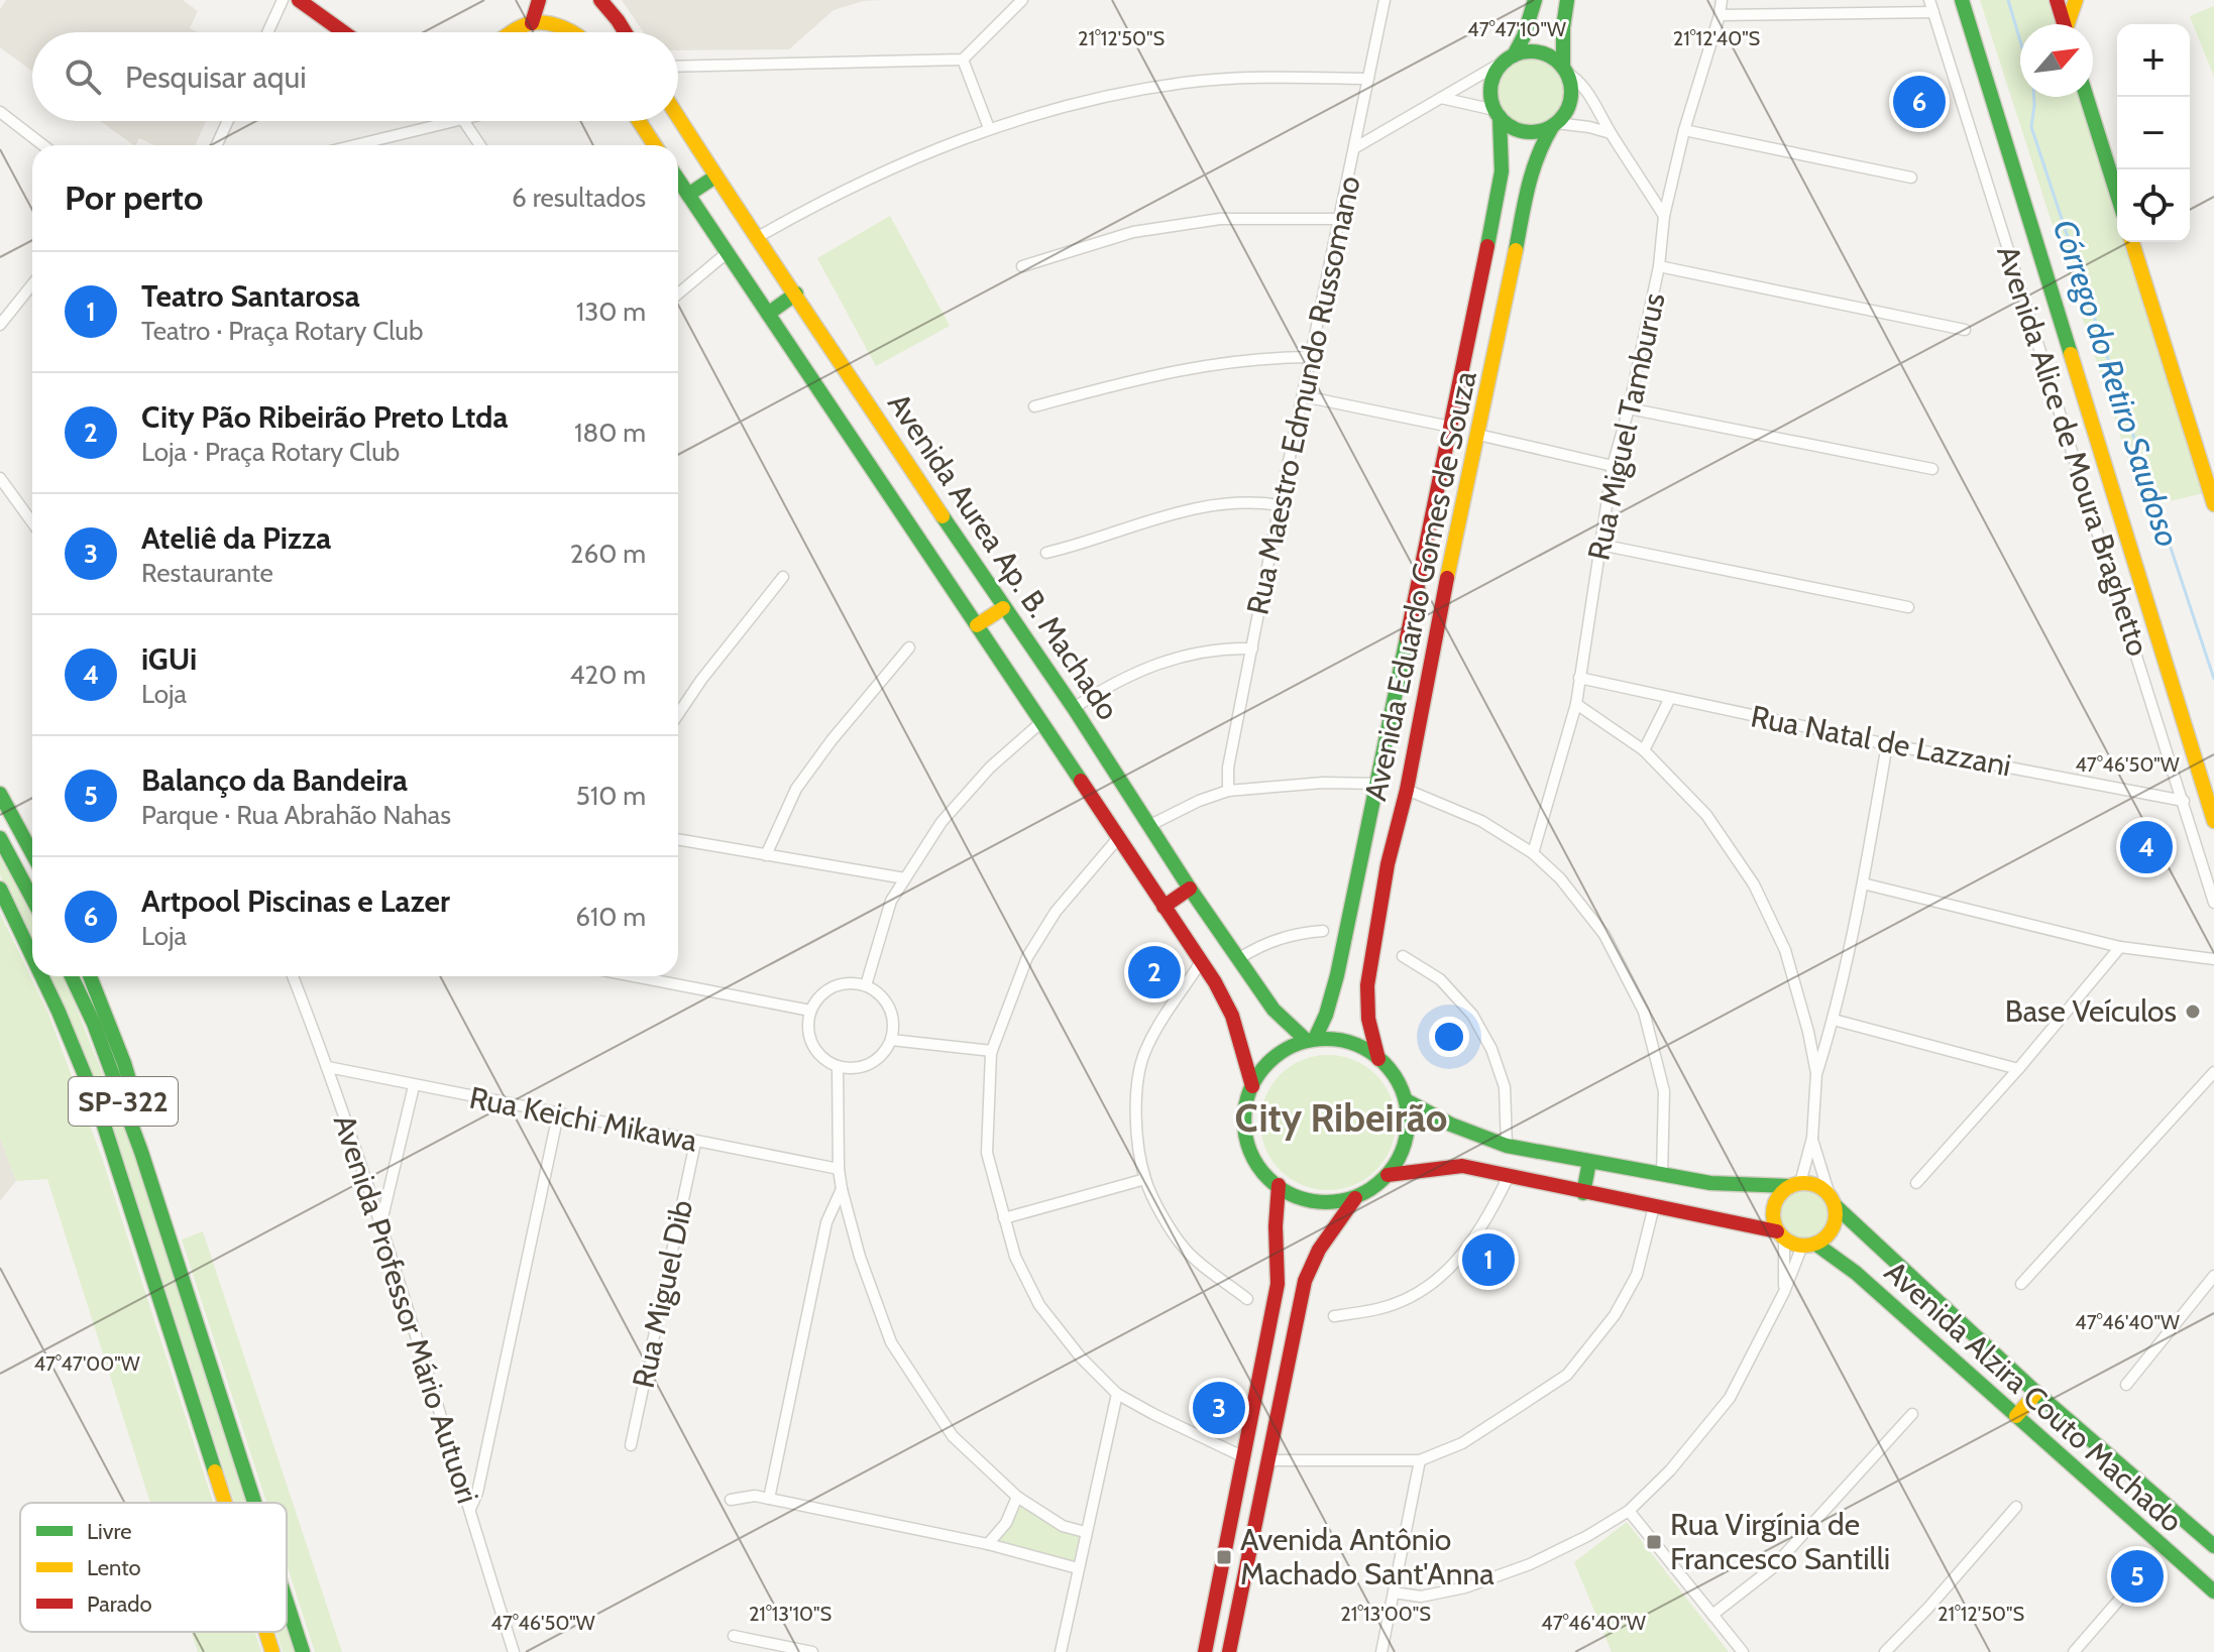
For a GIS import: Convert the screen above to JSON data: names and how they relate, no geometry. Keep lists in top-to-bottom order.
{
  "streets": {
    "main road": [
      "Avenida Aurea Ap. B. Machado",
      "Avenida Eduardo Gomes de Souza",
      "SP-322",
      "Avenida Alzira Couto Machado"
    ],
    "street": [
      "Rua Maestro Edmundo Russomano",
      "Rua Miguel Tamburus",
      "Avenida Alice de Moura Braghetto",
      "Rua Natal de Lazzani",
      "Rua Keichi Mikawa",
      "Rua Miguel Dib",
      "Avenida Professor Mário Autuori"
    ]
  },
  "crossings": [
    ["Rua Miguel Tamburus", "Rua Natal de Lazzani"],
    ["Avenida Alice de Moura Braghetto", "Rua Natal de Lazzani"],
    ["Avenida Aurea Ap. B. Machado", "Avenida Eduardo Gomes de Souza"],
    ["Rua Keichi Mikawa", "Rua Miguel Dib"],
    ["Rua Keichi Mikawa", "Avenida Professor Mário Autuori"]
  ],
  "districts": ["City Ribeirão"],
  "water": ["Córrego do Retiro Saudoso"],
  "places": {
    "other": ["Base Veículos"],
    "transit": ["Rua Virgínia de Francesco Santilli", "Avenida Antônio Machado Sant'Anna"]
  },
  "legend": ["Livre", "Lento", "Parado"],
  "north": "top right",
  "page": {
    "map_buttons": ["+", "−"],
    "search": "Pesquisar aqui",
    "pins": [
      "6",
      "4",
      "2",
      "1",
      "3",
      "5"
    ],
    "heading": ["Por perto", "6 resultados"],
    "list": [
      {
        "mark": "1",
        "name": "Teatro Santarosa",
        "note": "Teatro · Praça Rotary Club",
        "value": "130 m"
      },
      {
        "mark": "2",
        "name": "City Pão Ribeirão Preto Ltda",
        "note": "Loja · Praça Rotary Club",
        "value": "180 m"
      },
      {
        "mark": "3",
        "name": "Ateliê da Pizza",
        "note": "Restaurante",
        "value": "260 m"
      },
      {
        "mark": "4",
        "name": "iGUi",
        "note": "Loja",
        "value": "420 m"
      },
      {
        "mark": "5",
        "name": "Balanço da Bandeira",
        "note": "Parque · Rua Abrahão Nahas",
        "value": "510 m"
      },
      {
        "mark": "6",
        "name": "Artpool Piscinas e Lazer",
        "note": "Loja",
        "value": "610 m"
      }
    ]
  },
  "coordinates": [
    "47°47'10\"W",
    "21°12'50\"S",
    "21°12'40\"S",
    "47°46'50\"W",
    "47°46'40\"W",
    "47°47'00\"W",
    "21°13'10\"S",
    "21°13'00\"S"
  ]
}
